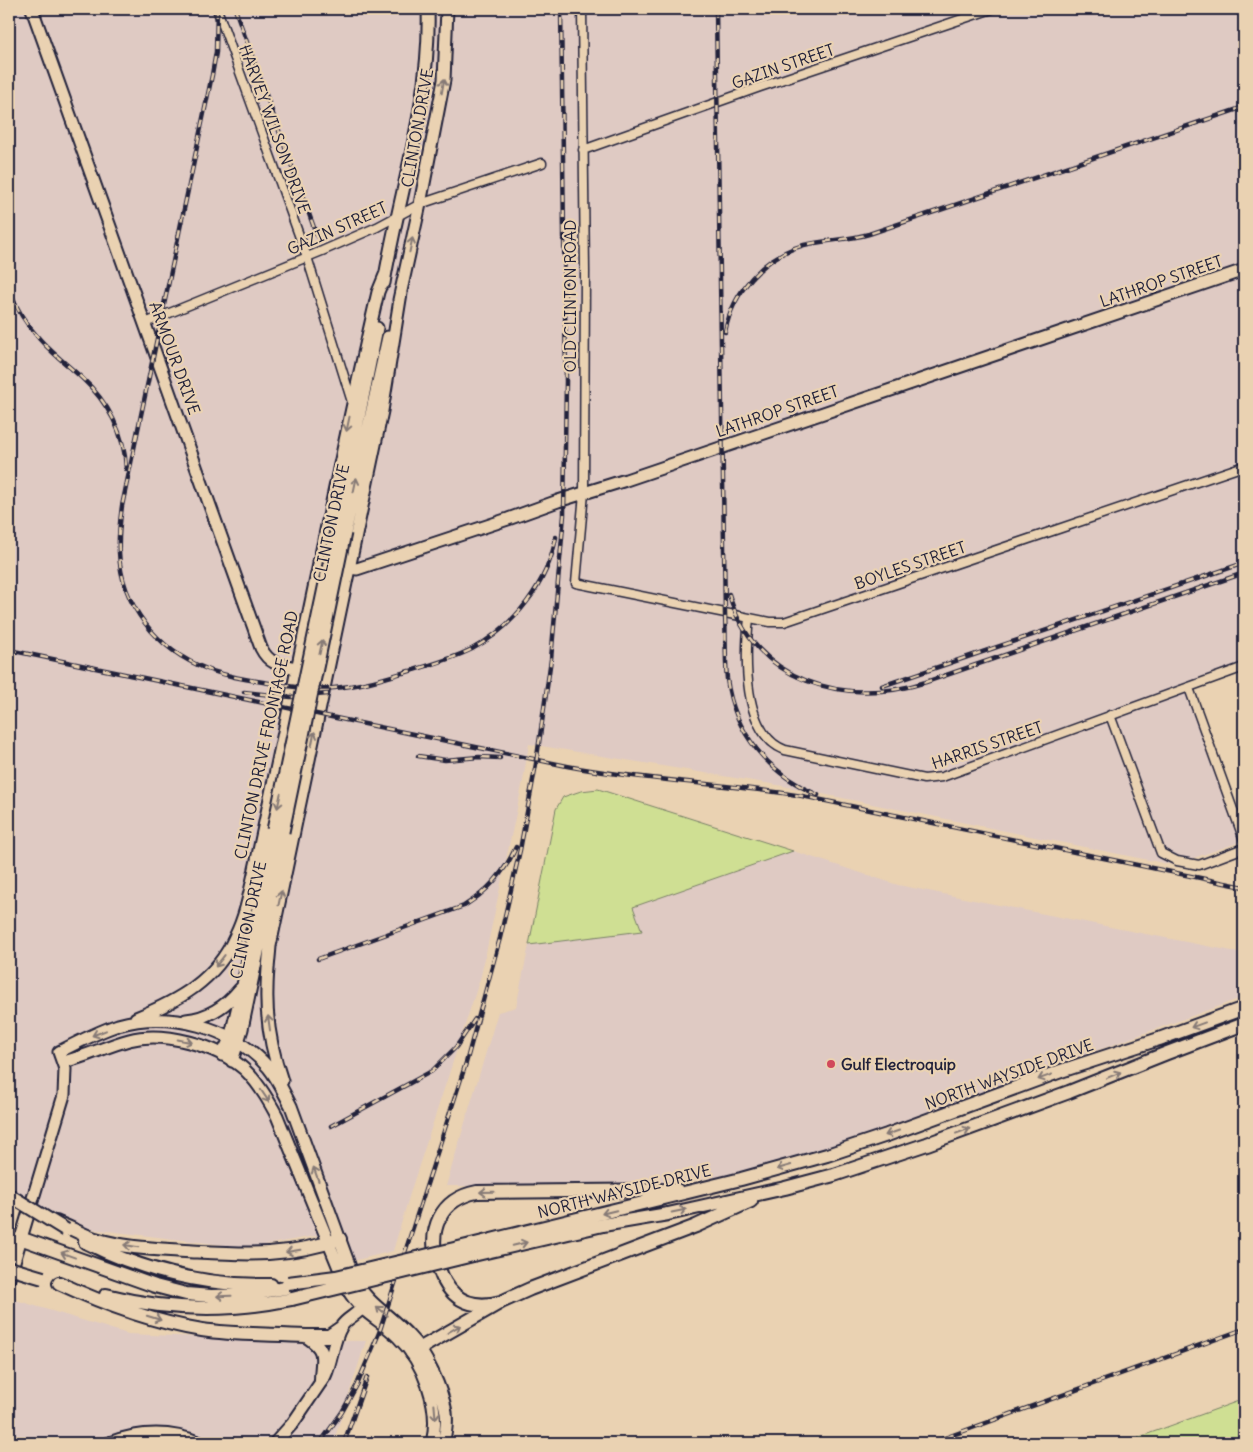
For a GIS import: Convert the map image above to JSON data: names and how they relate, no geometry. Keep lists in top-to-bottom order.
{
  "streets": {
    "main road": ["NORTH WAYSIDE DRIVE"],
    "street": [
      "GAZIN STREET",
      "CLINTON DRIVE",
      "HARVEY WILSON DRIVE",
      "LATHROP STREET",
      "OLD CLINTON ROAD",
      "ARMOUR DRIVE",
      "BOYLES STREET",
      "CLINTON DRIVE FRONTAGE ROAD",
      "HARRIS STREET"
    ]
  },
  "crossings": [
    ["GAZIN STREET", "CLINTON DRIVE"],
    ["GAZIN STREET", "HARVEY WILSON DRIVE"],
    ["GAZIN STREET", "OLD CLINTON ROAD"],
    ["GAZIN STREET", "ARMOUR DRIVE"],
    ["CLINTON DRIVE", "CLINTON DRIVE FRONTAGE ROAD"],
    ["HARVEY WILSON DRIVE", "CLINTON DRIVE FRONTAGE ROAD"],
    ["LATHROP STREET", "OLD CLINTON ROAD"],
    ["LATHROP STREET", "CLINTON DRIVE FRONTAGE ROAD"],
    ["OLD CLINTON ROAD", "BOYLES STREET"],
    ["ARMOUR DRIVE", "CLINTON DRIVE FRONTAGE ROAD"],
    ["BOYLES STREET", "HARRIS STREET"]
  ],
  "places": ["Gulf Electroquip"]
}
